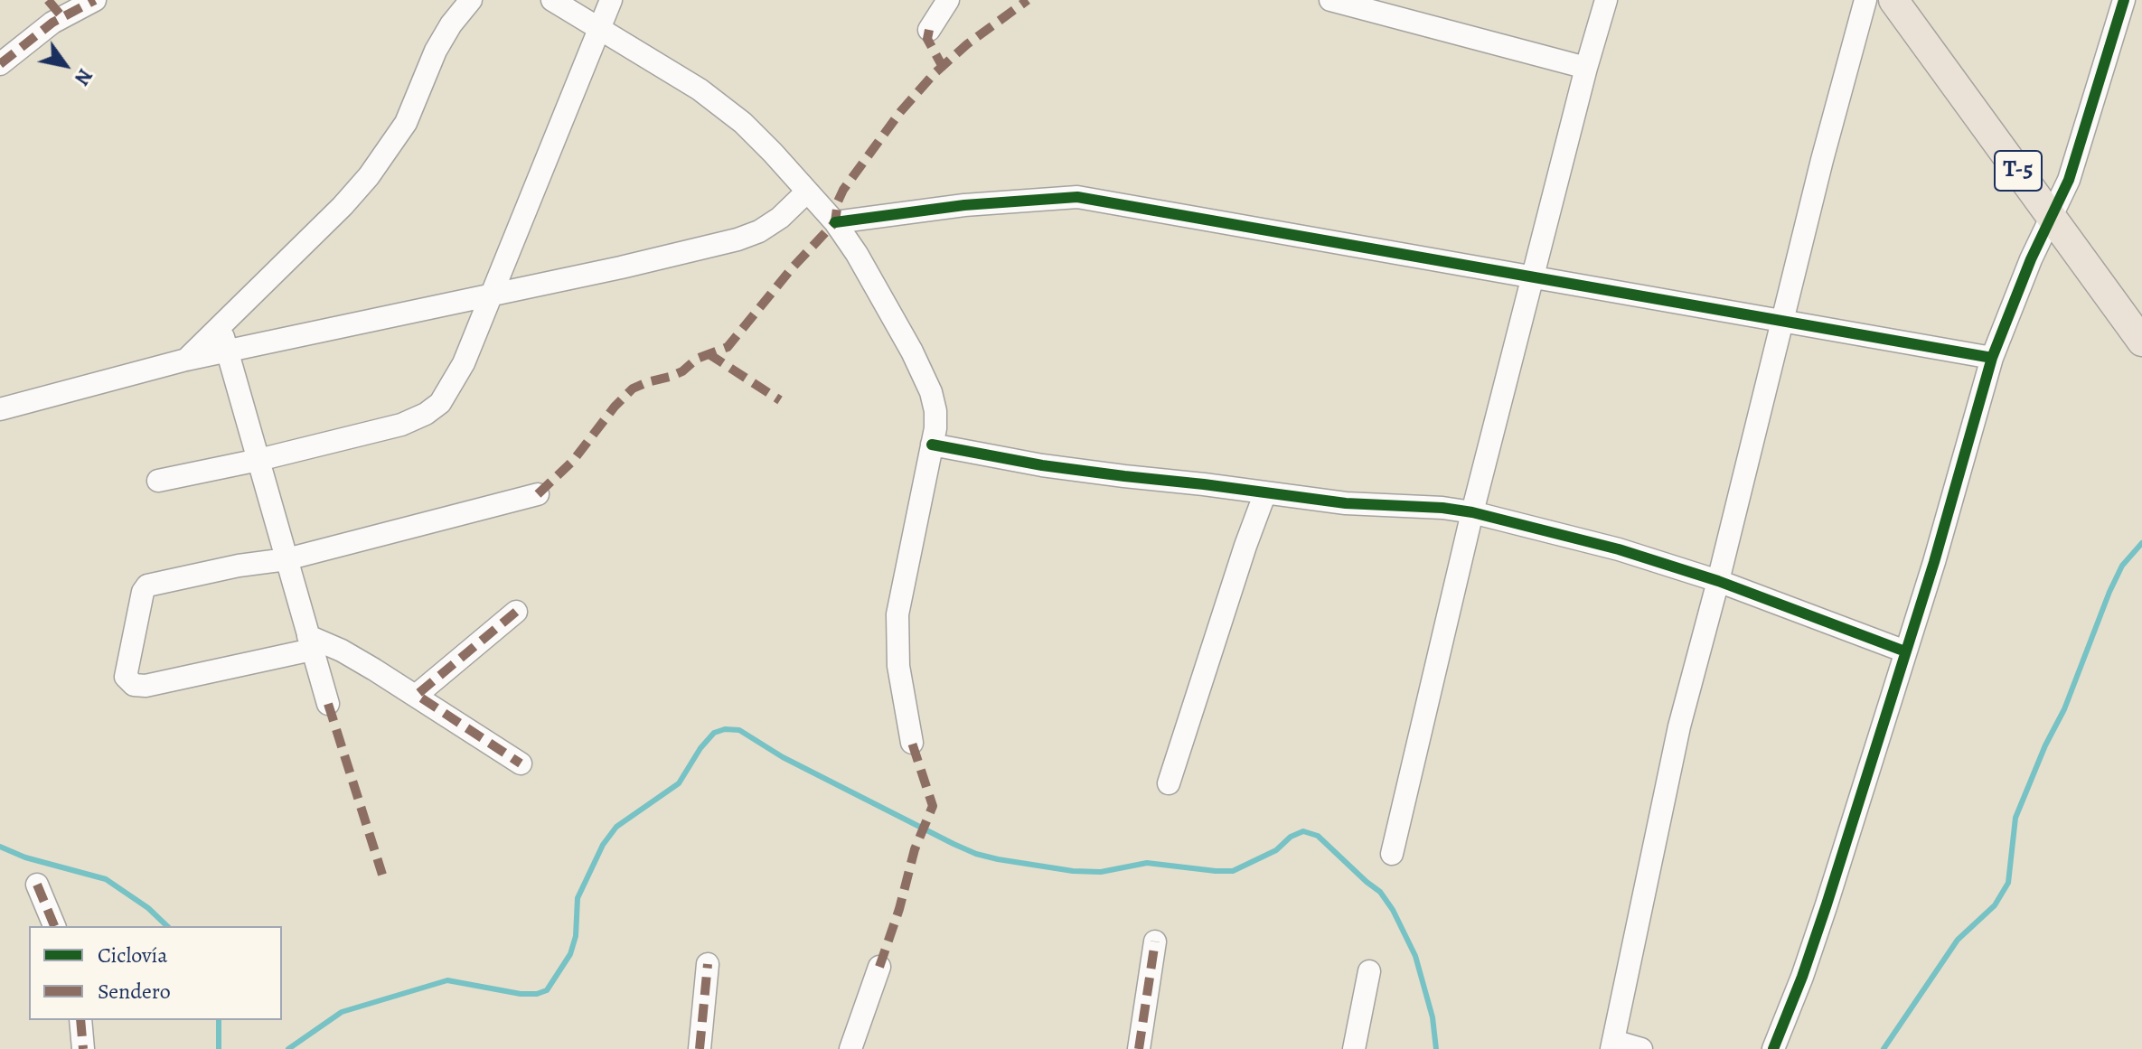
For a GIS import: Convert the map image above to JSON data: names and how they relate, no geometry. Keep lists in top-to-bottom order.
{
  "streets": {
    "main road": ["T-5"]
  },
  "legend": ["Ciclovía", "Sendero"],
  "north": "bottom right"
}
